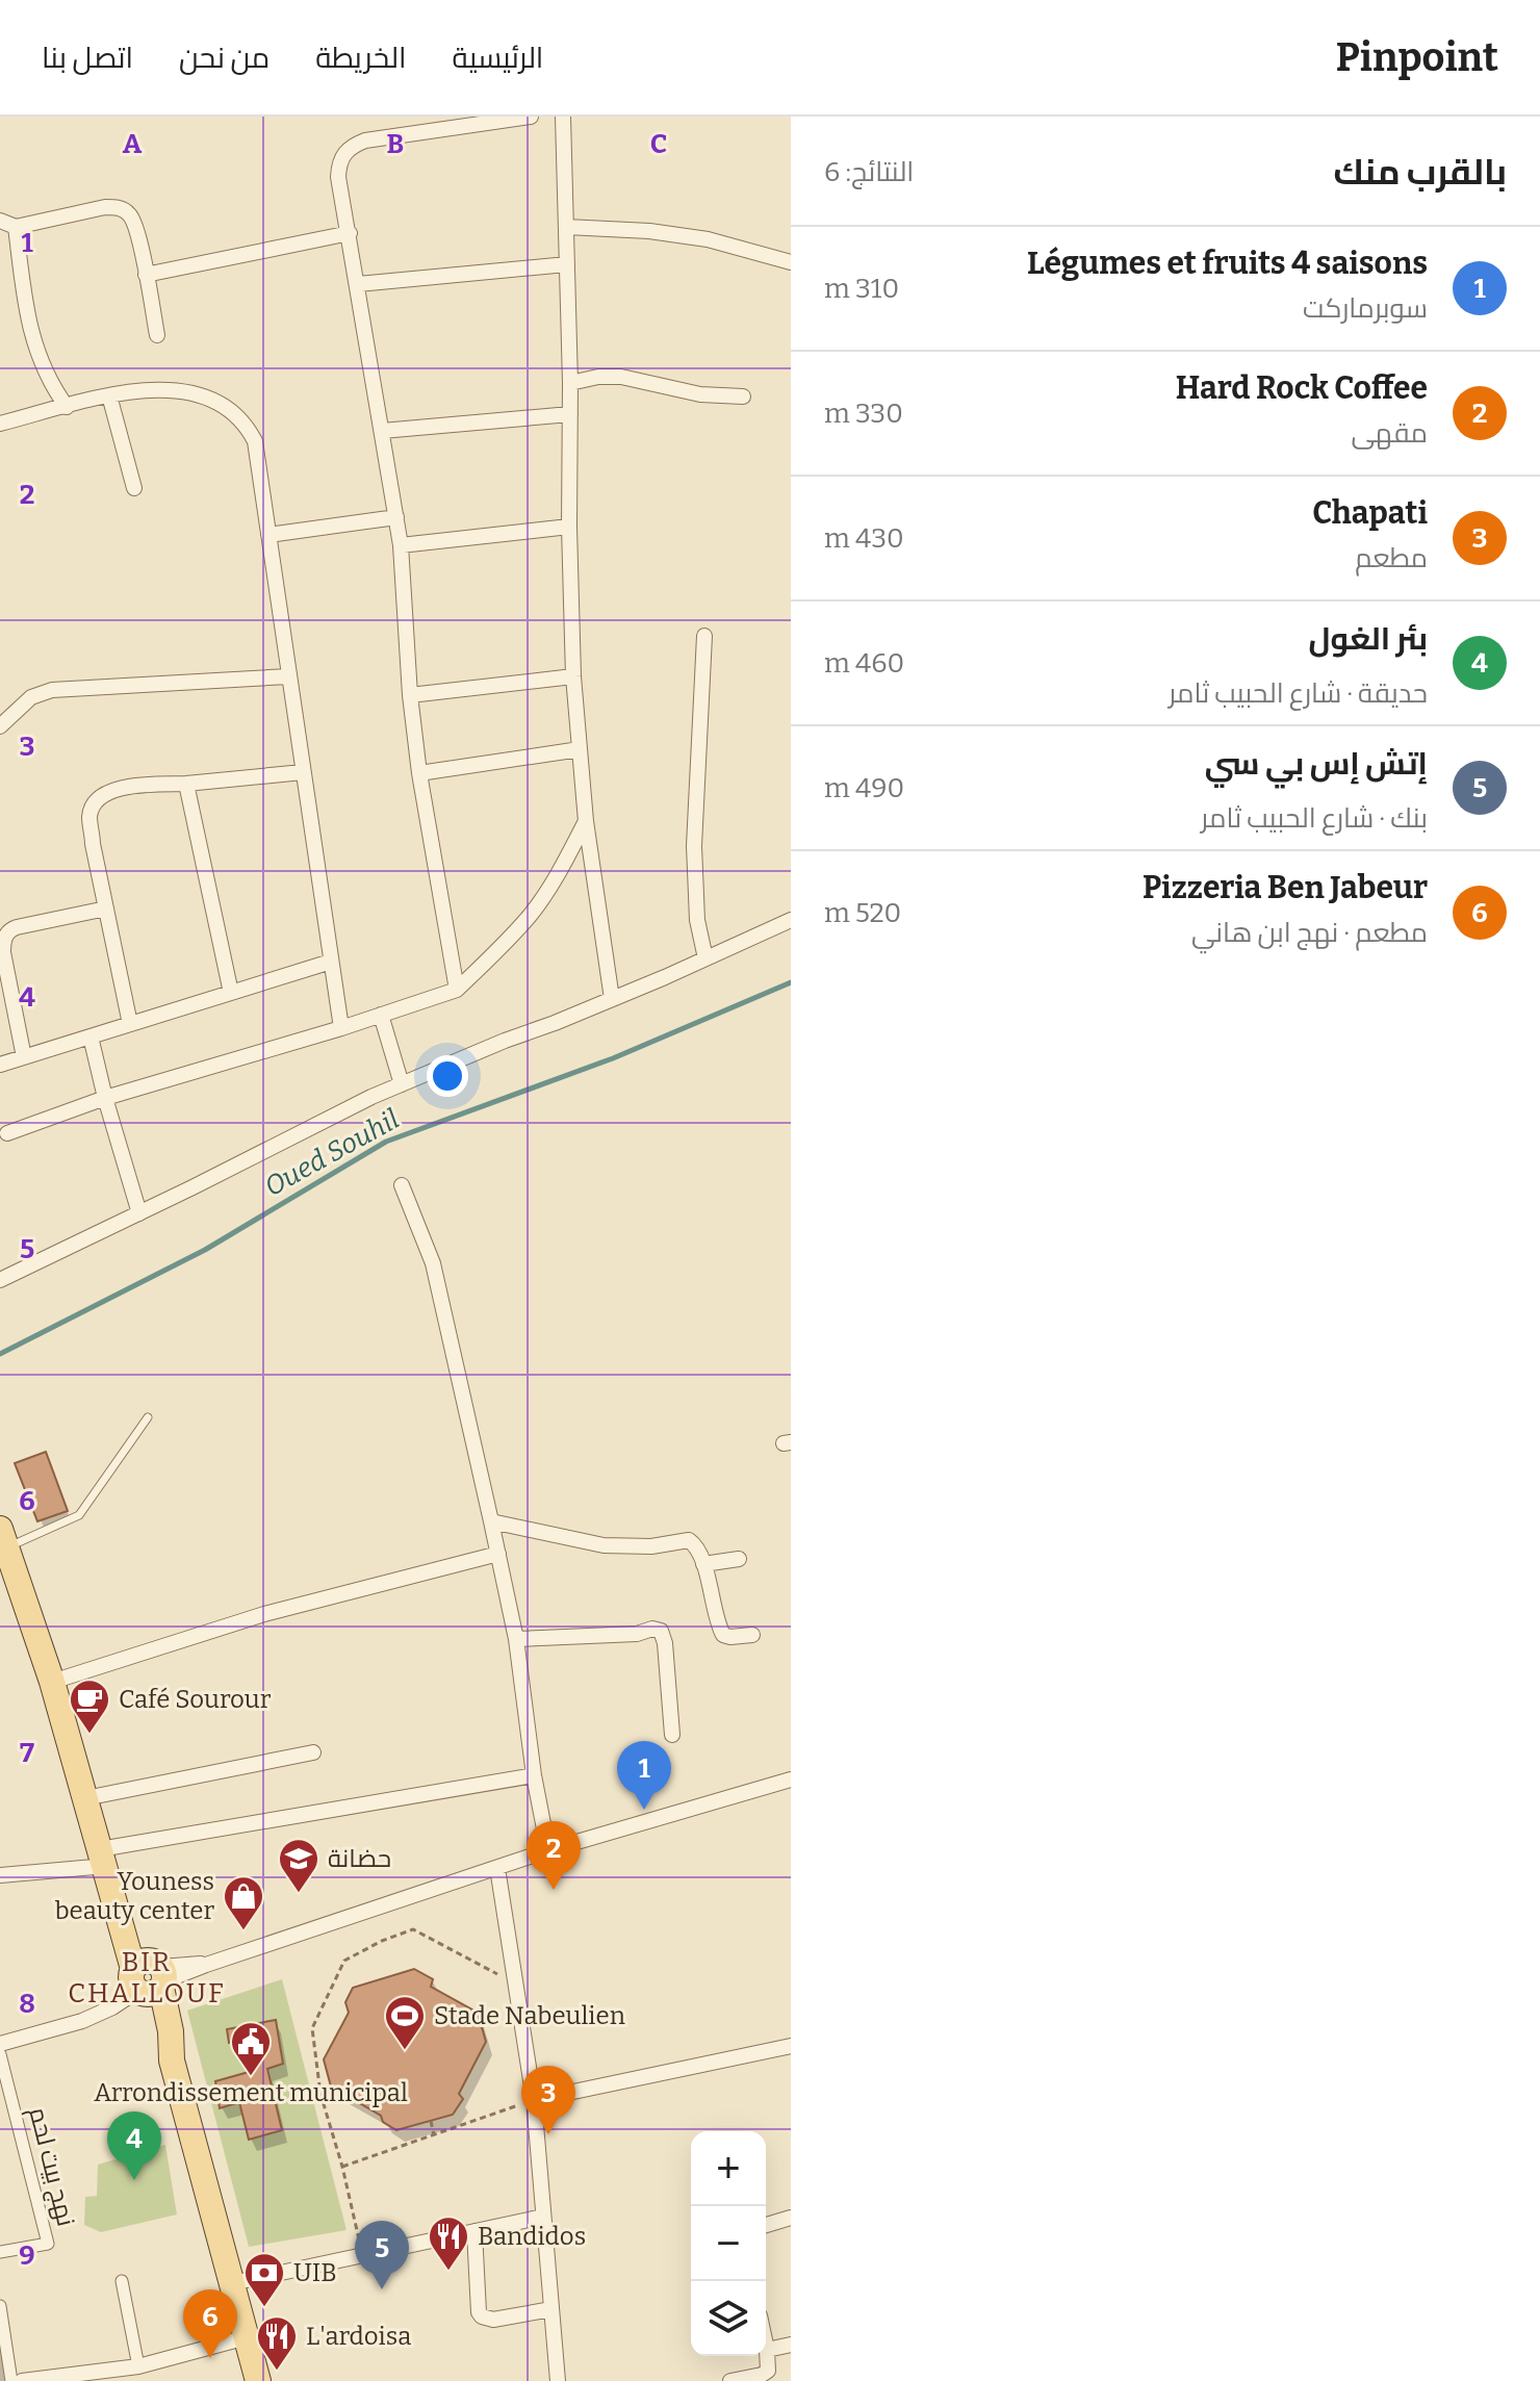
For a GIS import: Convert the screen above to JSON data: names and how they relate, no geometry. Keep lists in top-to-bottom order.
{
  "streets": {
    "street": ["نهج بيت لحم"]
  },
  "districts": ["BIR CHALLOUF"],
  "water": ["Oued Souhil"],
  "places": {
    "cafe": ["Café Sourour"],
    "school or university": ["حضانة"],
    "shop": ["Youness beauty center"],
    "sports": ["Stade Nabeulien"],
    "public building": ["Arrondissement municipal"],
    "restaurant": ["Bandidos", "L'ardoisa"],
    "bank": ["UIB"]
  },
  "page": {
    "header": "Pinpoint",
    "nav": [
      "الرئيسية",
      "الخريطة",
      "من نحن",
      "اتصل بنا"
    ],
    "heading": ["بالقرب منك", "النتائج: 6"],
    "list": [
      {
        "mark": "1",
        "name": "Légumes et fruits 4 saisons",
        "note": "سوبرماركت",
        "value": "310 m"
      },
      {
        "mark": "2",
        "name": "Hard Rock Coffee",
        "note": "مقهى",
        "value": "330 m"
      },
      {
        "mark": "3",
        "name": "Chapati",
        "note": "مطعم",
        "value": "430 m"
      },
      {
        "mark": "4",
        "name": "بئر الغول",
        "note": "حديقة · شارع الحبيب ثامر",
        "value": "460 m"
      },
      {
        "mark": "5",
        "name": "إتش إس بي سي",
        "note": "بنك · شارع الحبيب ثامر",
        "value": "490 m"
      },
      {
        "mark": "6",
        "name": "Pizzeria Ben Jabeur",
        "note": "مطعم · نهج ابن هاني",
        "value": "520 m"
      }
    ],
    "pins": [
      "1",
      "2",
      "3",
      "4",
      "5",
      "6"
    ],
    "map_buttons": ["+", "−"]
  },
  "grid": {
    "columns": ["A", "B", "C"],
    "rows": [
      "1",
      "2",
      "3",
      "4",
      "5",
      "6",
      "7",
      "8",
      "9"
    ]
  }
}
